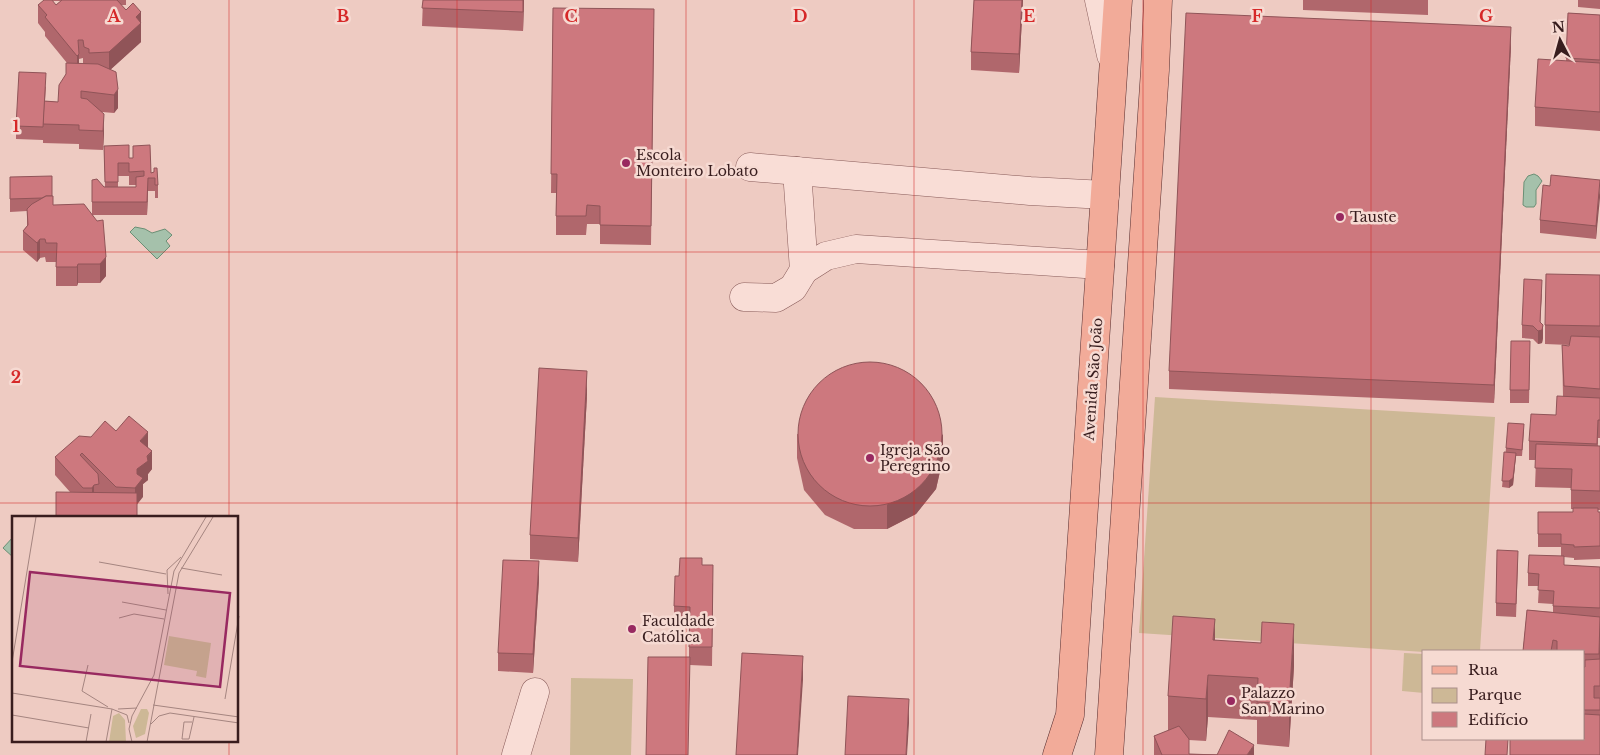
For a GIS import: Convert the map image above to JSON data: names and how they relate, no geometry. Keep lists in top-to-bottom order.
{
  "streets": {
    "main road": ["Avenida São João"]
  },
  "places": [
    "Escola Monteiro Lobato",
    "Tauste",
    "Igreja São Peregrino",
    "Faculdade Católica",
    "Palazzo San Marino"
  ],
  "legend": ["Rua", "Parque", "Edifício"],
  "north": "top",
  "grid": {
    "columns": [
      "A",
      "B",
      "C",
      "D",
      "E",
      "F",
      "G"
    ],
    "rows": ["1", "2"]
  }
}
